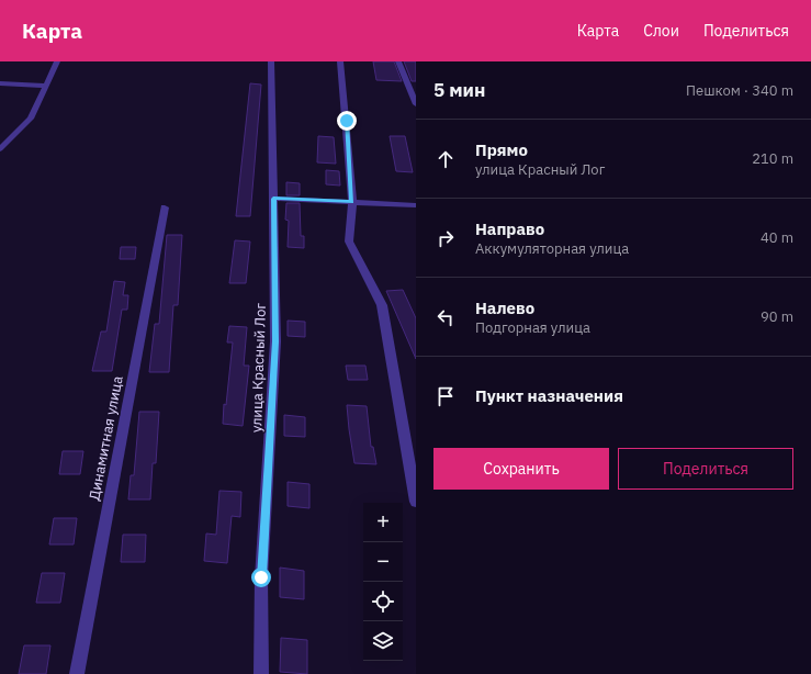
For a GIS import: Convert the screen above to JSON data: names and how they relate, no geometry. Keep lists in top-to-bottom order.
{
  "streets": {
    "street": ["улица Красный Лог", "Динамитная улица"]
  },
  "page": {
    "header": "Карта",
    "nav": ["Карта", "Слои", "Поделиться"],
    "heading": ["5 мин", "Пешком · 340 m"],
    "list": [
      ["Прямо", "улица Красный Лог", "210 m"],
      ["Направо", "Аккумуляторная улица", "40 m"],
      ["Налево", "Подгорная улица", "90 m"],
      "Пункт назначения"
    ],
    "buttons": ["Сохранить", "Поделиться"],
    "map_buttons": ["+", "−"]
  }
}
